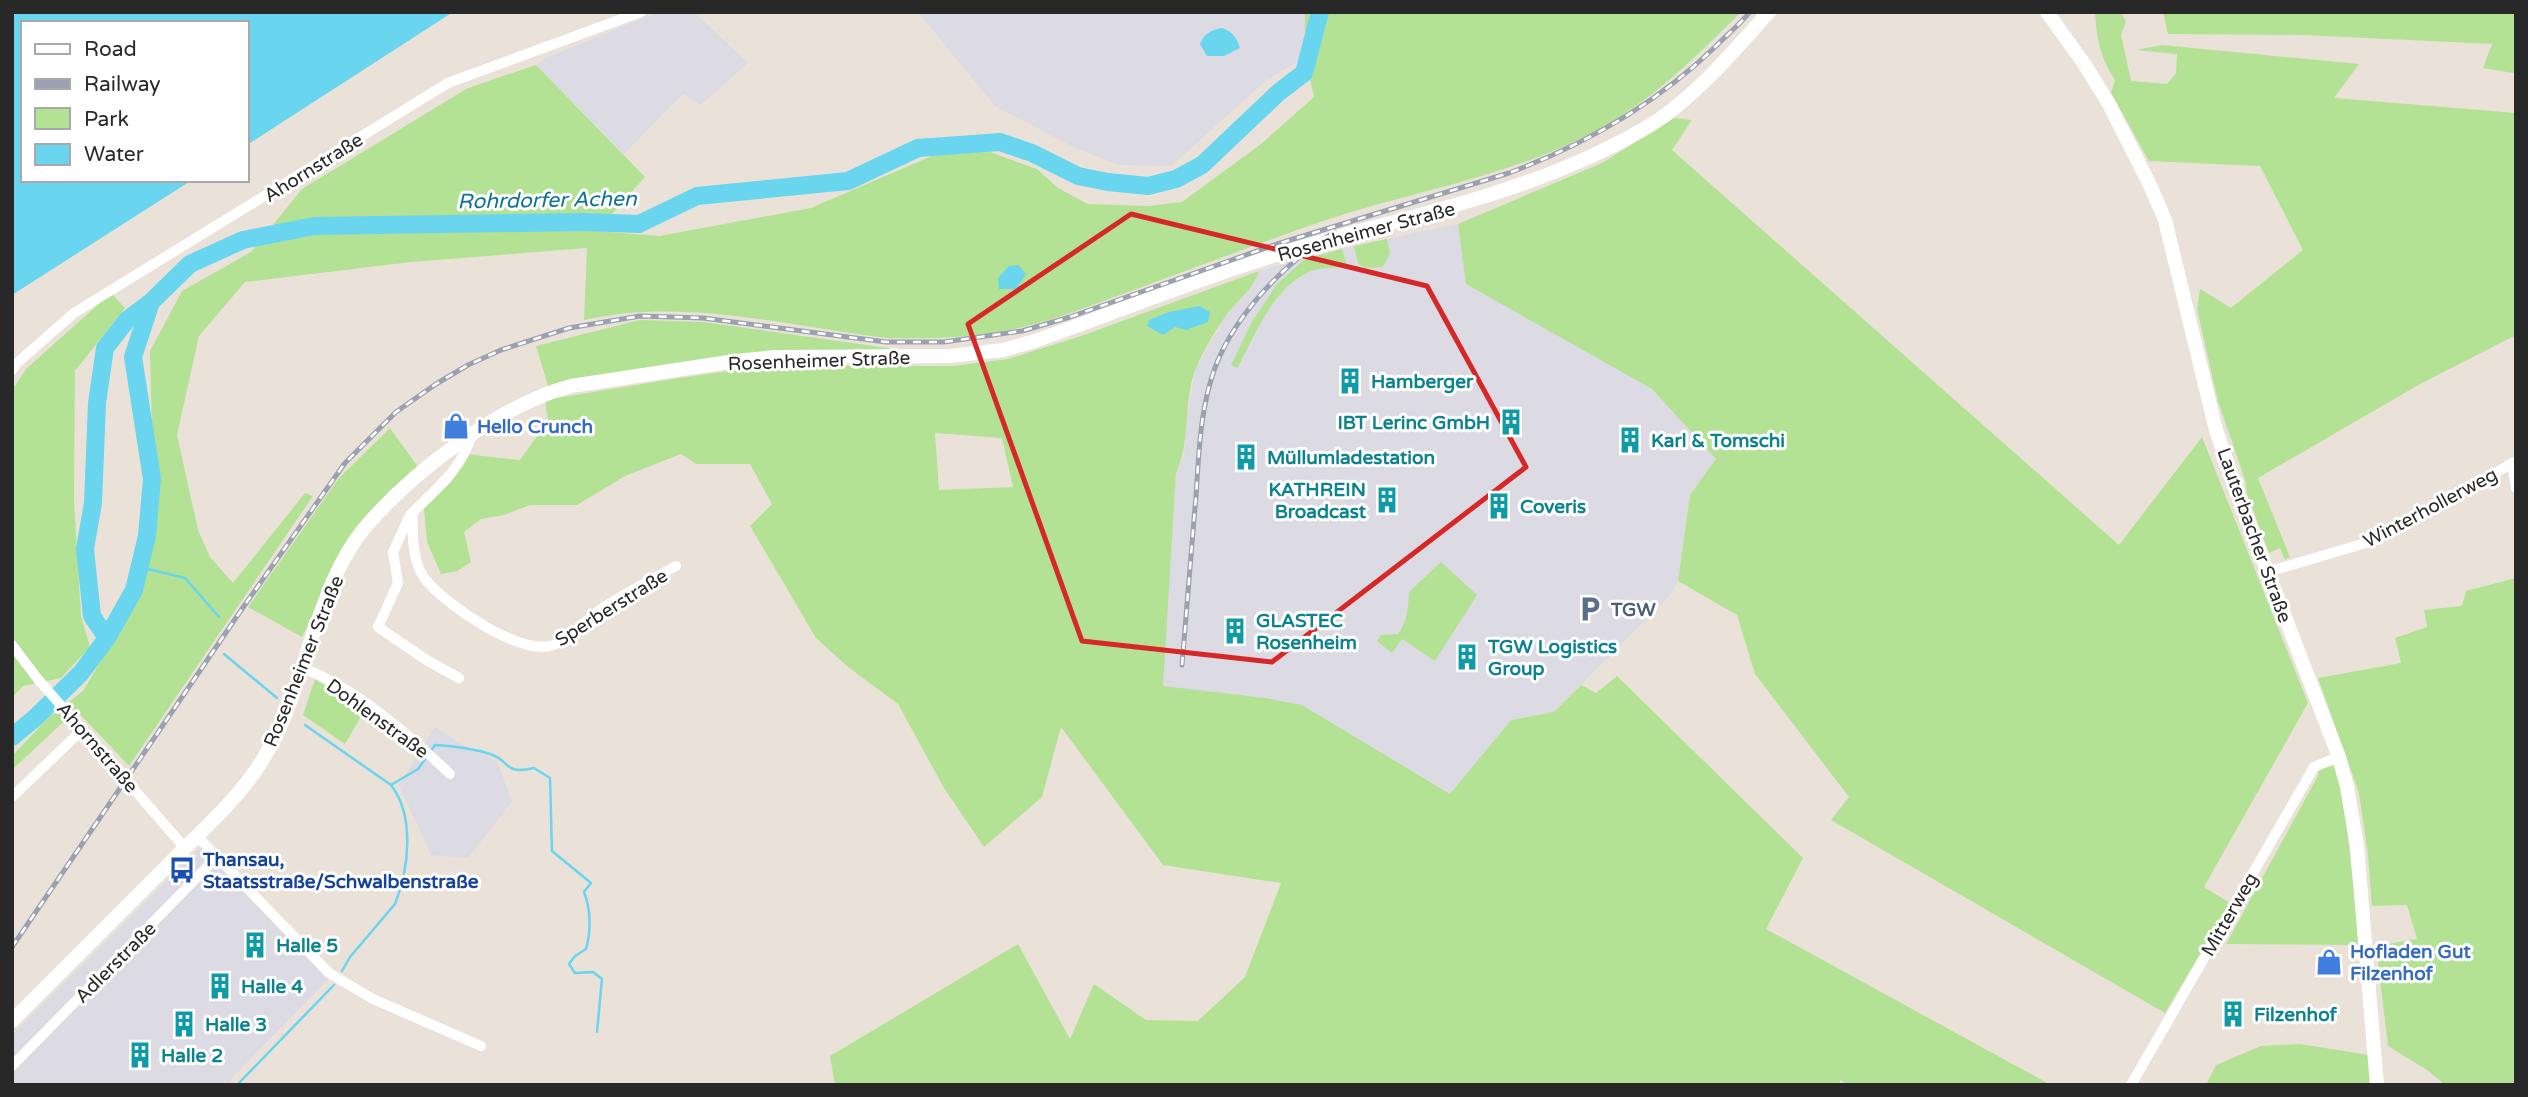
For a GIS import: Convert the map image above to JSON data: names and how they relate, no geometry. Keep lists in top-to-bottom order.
{
  "streets": {
    "main road": ["Rosenheimer Straße", "Lauterbacher Straße"],
    "street": [
      "Ahornstraße",
      "Winterhollerweg",
      "Sperberstraße",
      "Dohlenstraße",
      "Mitterweg",
      "Adlerstraße"
    ]
  },
  "crossings": [
    ["Ahornstraße", "Rosenheimer Straße"],
    ["Rosenheimer Straße", "Dohlenstraße"],
    ["Winterhollerweg", "Lauterbacher Straße"],
    ["Lauterbacher Straße", "Mitterweg"]
  ],
  "water": ["Rohrdorfer Achen"],
  "places": {
    "building": [
      "Hamberger",
      "IBT Lerinc GmbH",
      "Karl & Tomschi",
      "Müllumladestation",
      "KATHREIN Broadcast",
      "Coveris",
      "GLASTEC Rosenheim",
      "TGW Logistics Group",
      "Halle 5",
      "Halle 4",
      "Filzenhof",
      "Halle 3",
      "Halle 2"
    ],
    "shop": ["Hello Crunch", "Hofladen Gut Filzenhof"],
    "parking": ["TGW"],
    "bus stop": ["Thansau, Staatsstraße/Schwalbenstraße"]
  },
  "legend": [
    "Road",
    "Railway",
    "Park",
    "Water"
  ]
}
